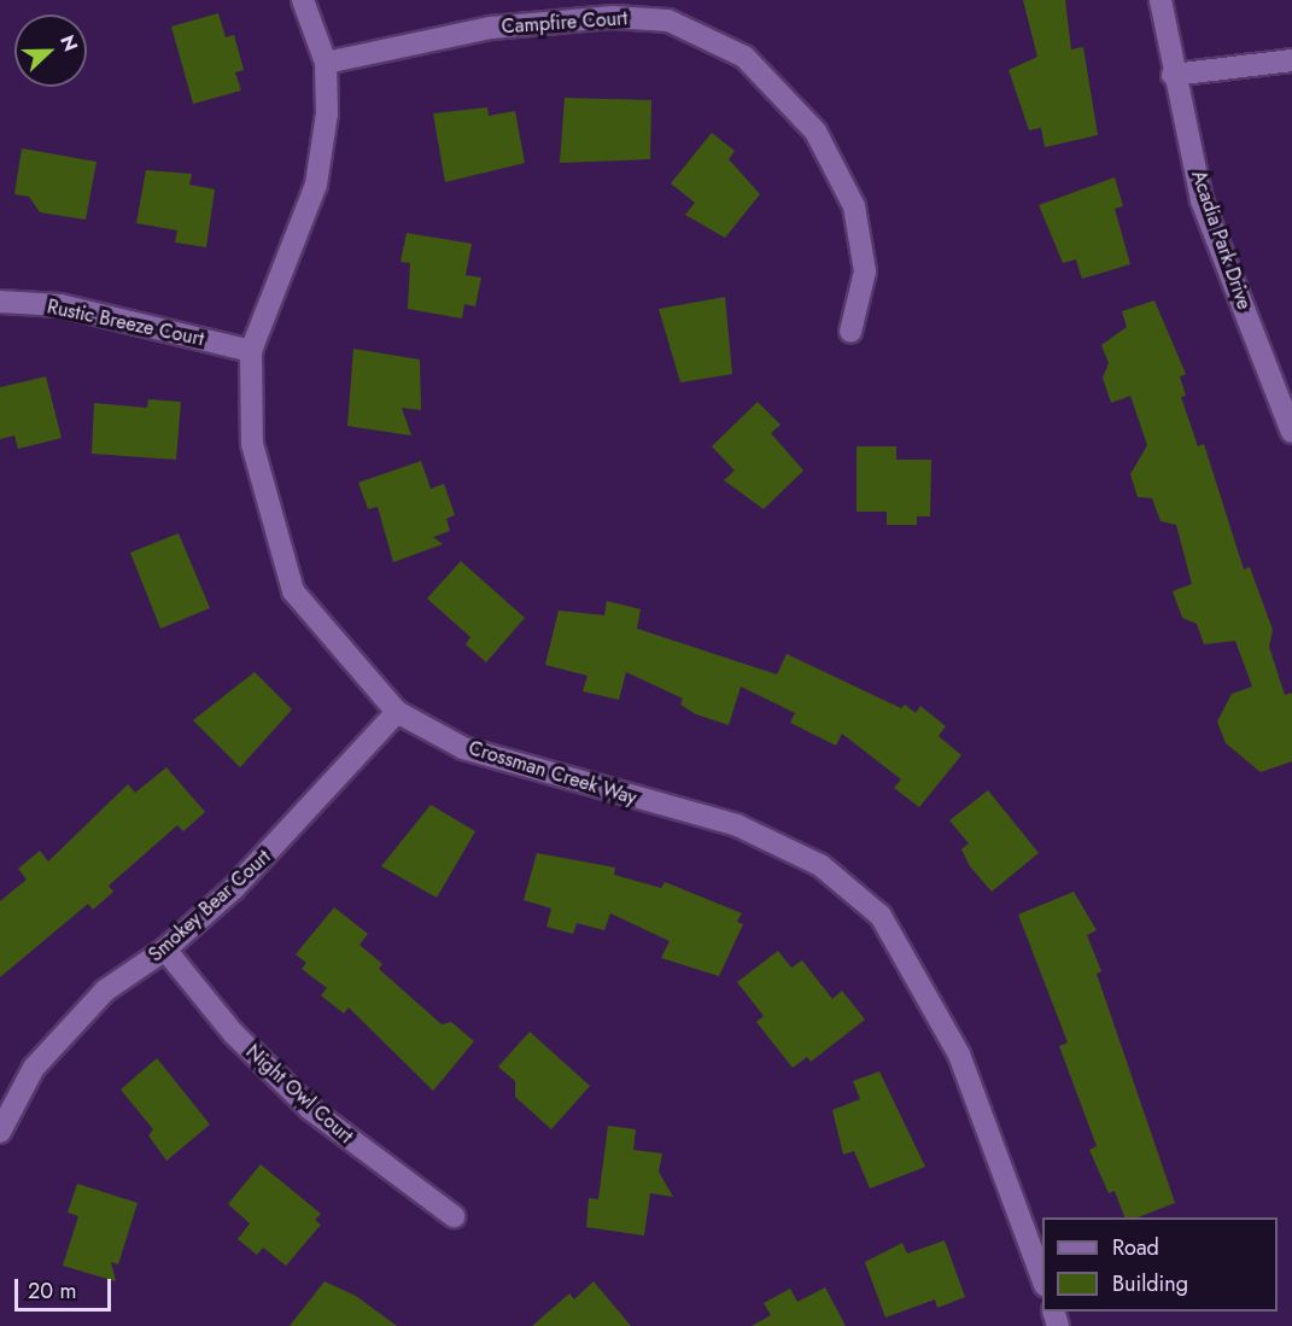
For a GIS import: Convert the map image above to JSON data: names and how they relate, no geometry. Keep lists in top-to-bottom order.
{
  "streets": {
    "street": [
      "Campfire Court",
      "Acadia Park Drive",
      "Rustic Breeze Court",
      "Crossman Creek Way",
      "Smokey Bear Court",
      "Night Owl Court"
    ]
  },
  "crossings": [
    ["Campfire Court", "Crossman Creek Way"],
    ["Rustic Breeze Court", "Crossman Creek Way"],
    ["Crossman Creek Way", "Smokey Bear Court"],
    ["Smokey Bear Court", "Night Owl Court"]
  ],
  "legend": ["Road", "Building"],
  "scale_bar": "20 m",
  "north": "right"
}
